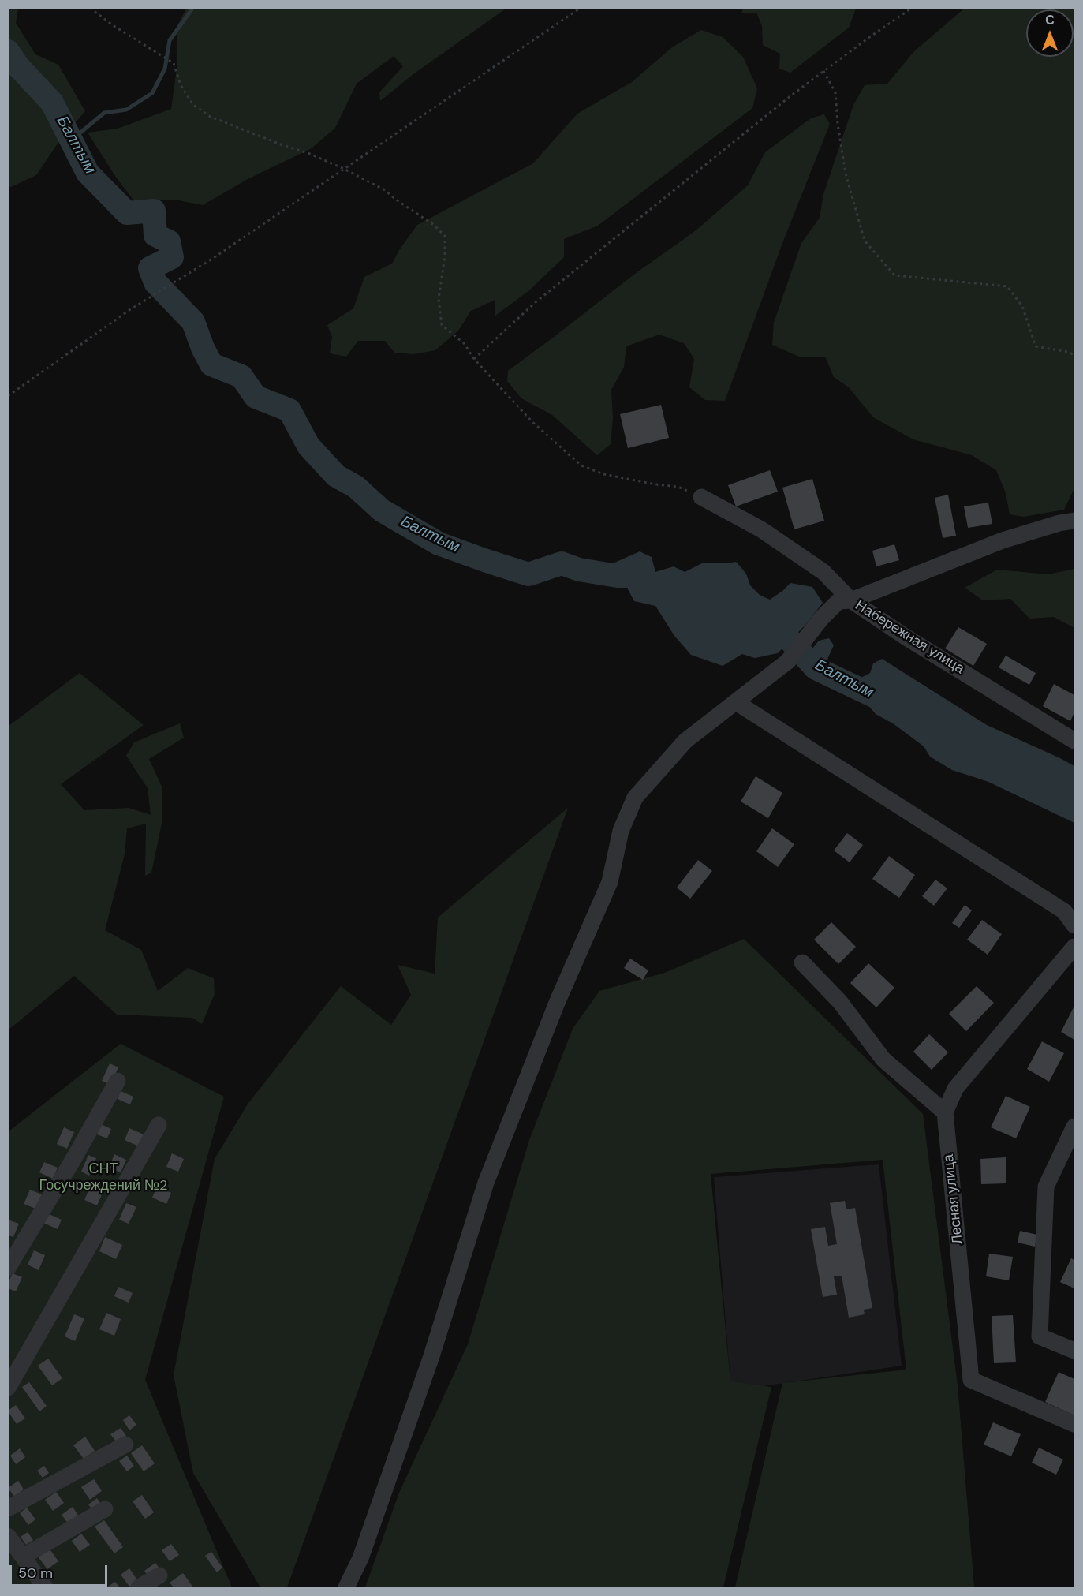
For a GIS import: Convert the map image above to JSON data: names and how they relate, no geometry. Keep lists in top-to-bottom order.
{
  "streets": {
    "street": ["Набережная улица", "Лесная улица"]
  },
  "water": ["Балтым"],
  "parks": ["СНТ Госучреждений №2"],
  "scale_bar": "50 m",
  "north": "top"
}
